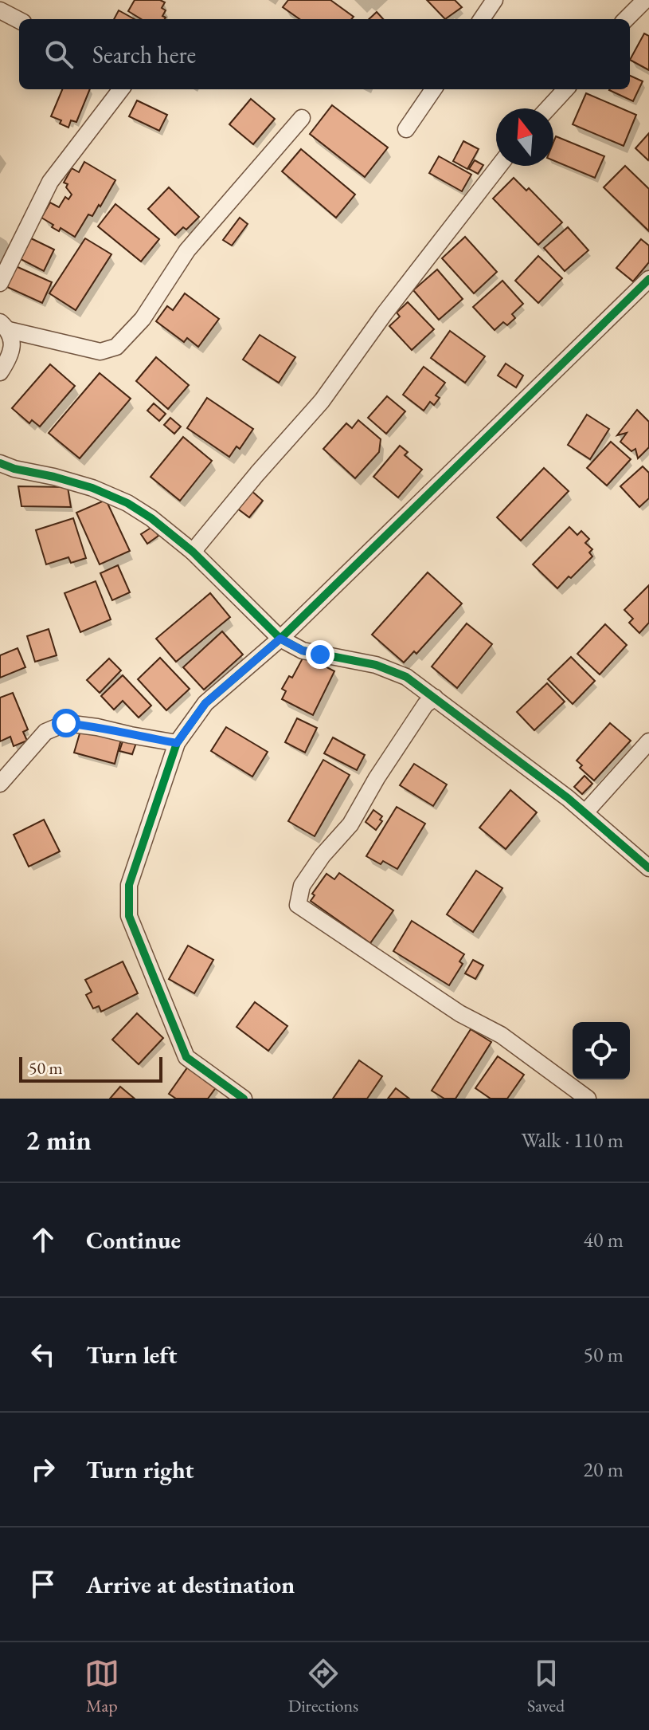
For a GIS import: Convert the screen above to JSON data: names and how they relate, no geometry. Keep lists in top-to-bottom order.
{
  "scale_bar": "50 m",
  "north": "top",
  "page": {
    "search": "Search here",
    "scale": "50 m",
    "heading": ["2 min", "Walk · 110 m"],
    "list": [
      ["Continue", "40 m"],
      ["Turn left", "50 m"],
      ["Turn right", "20 m"],
      "Arrive at destination"
    ],
    "nav": ["Map", "Directions", "Saved"]
  }
}
